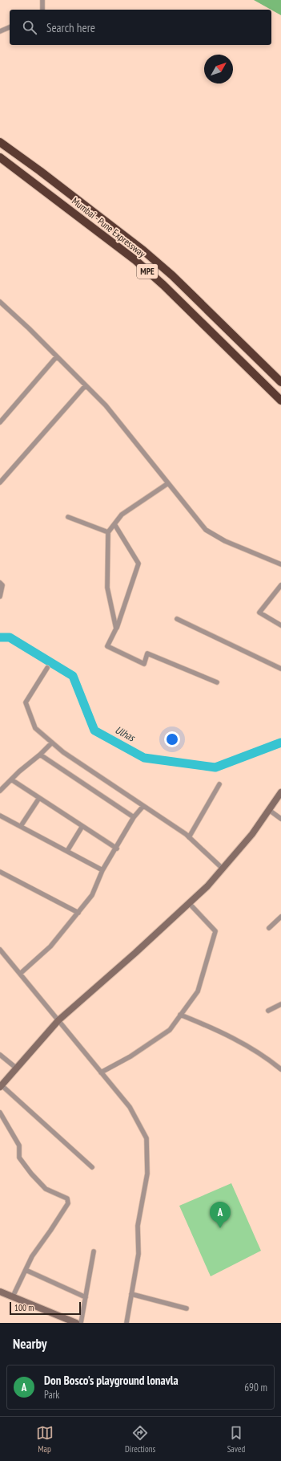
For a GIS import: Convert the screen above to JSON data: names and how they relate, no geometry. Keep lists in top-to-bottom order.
{
  "streets": {
    "highway": ["Mumbai - Pune Expressway", "MPE"]
  },
  "water": ["Ulhas"],
  "scale_bar": "100 m",
  "north": "top right",
  "page": {
    "search": "Search here",
    "pins": "A",
    "scale": "100 m",
    "heading": "Nearby",
    "list": [
      {
        "mark": "A",
        "name": "Don Bosco's playground lonavla",
        "note": "Park",
        "value": "690 m"
      }
    ],
    "nav": ["Map", "Directions", "Saved"]
  }
}
